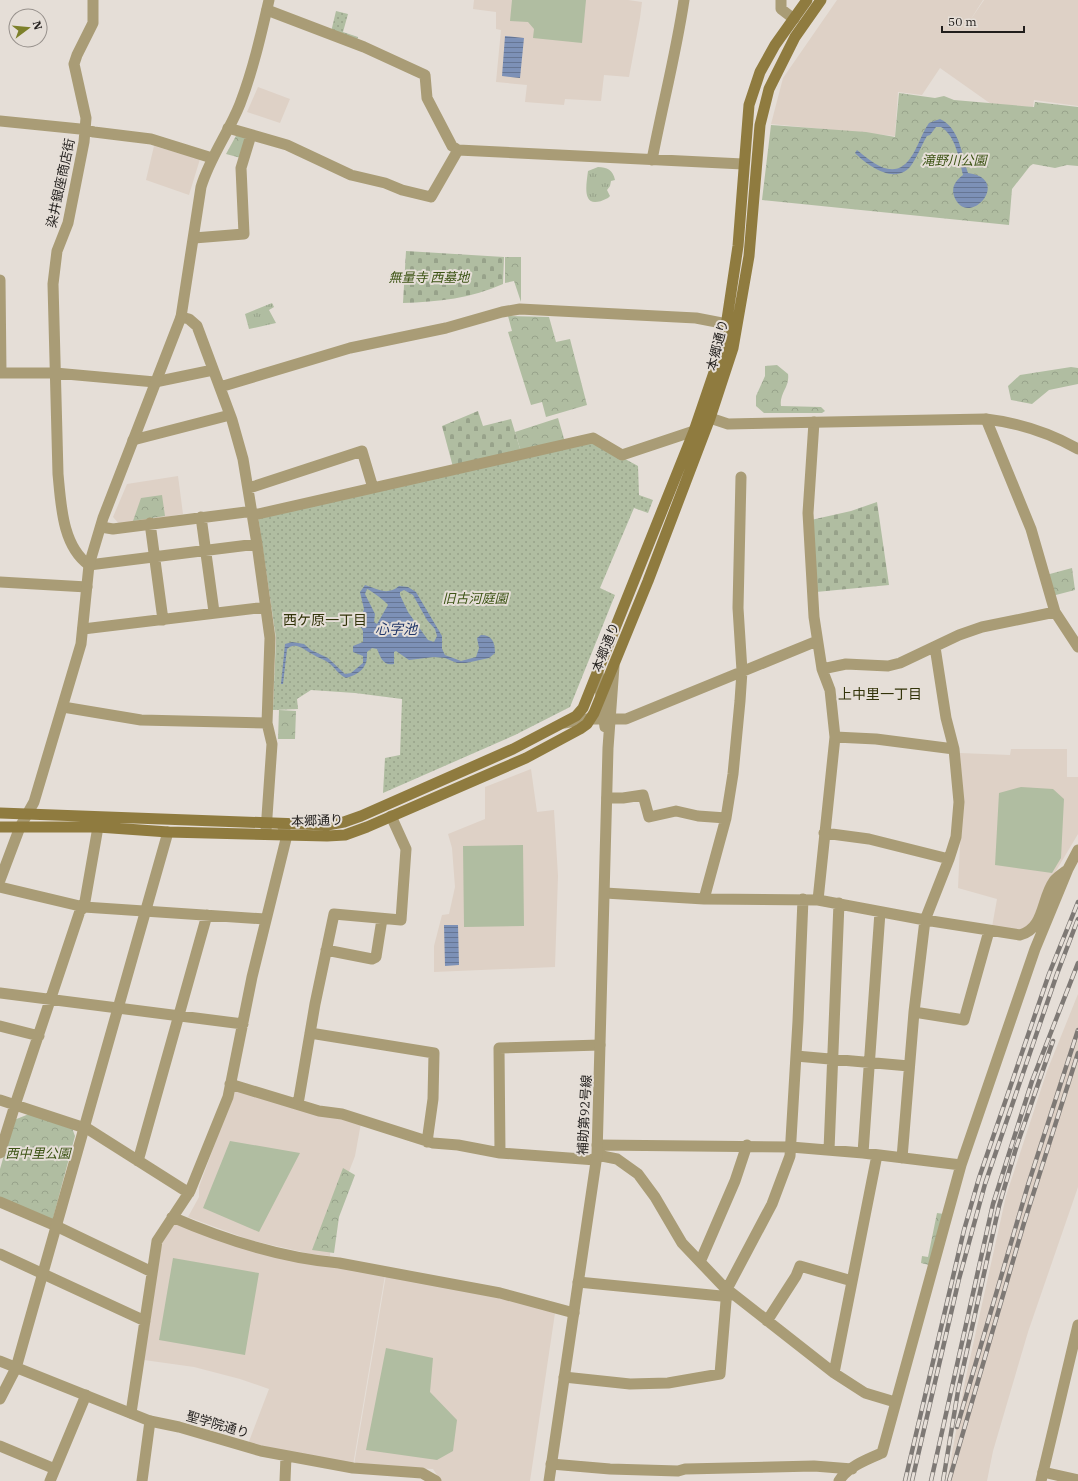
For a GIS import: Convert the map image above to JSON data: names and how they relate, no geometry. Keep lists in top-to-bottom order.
{
  "streets": {
    "main road": ["本郷通り"],
    "street": ["染井銀座商店街", "補助第92号線", "聖学院通り"]
  },
  "crossings": [
    ["本郷通り", "補助第92号線"]
  ],
  "districts": ["西ケ原一丁目", "上中里一丁目"],
  "water": ["心字池"],
  "parks": [
    "滝野川公園",
    "無量寺 西墓地",
    "旧古河庭園",
    "西中里公園"
  ],
  "scale_bar": "50 m",
  "north": "right"
}
